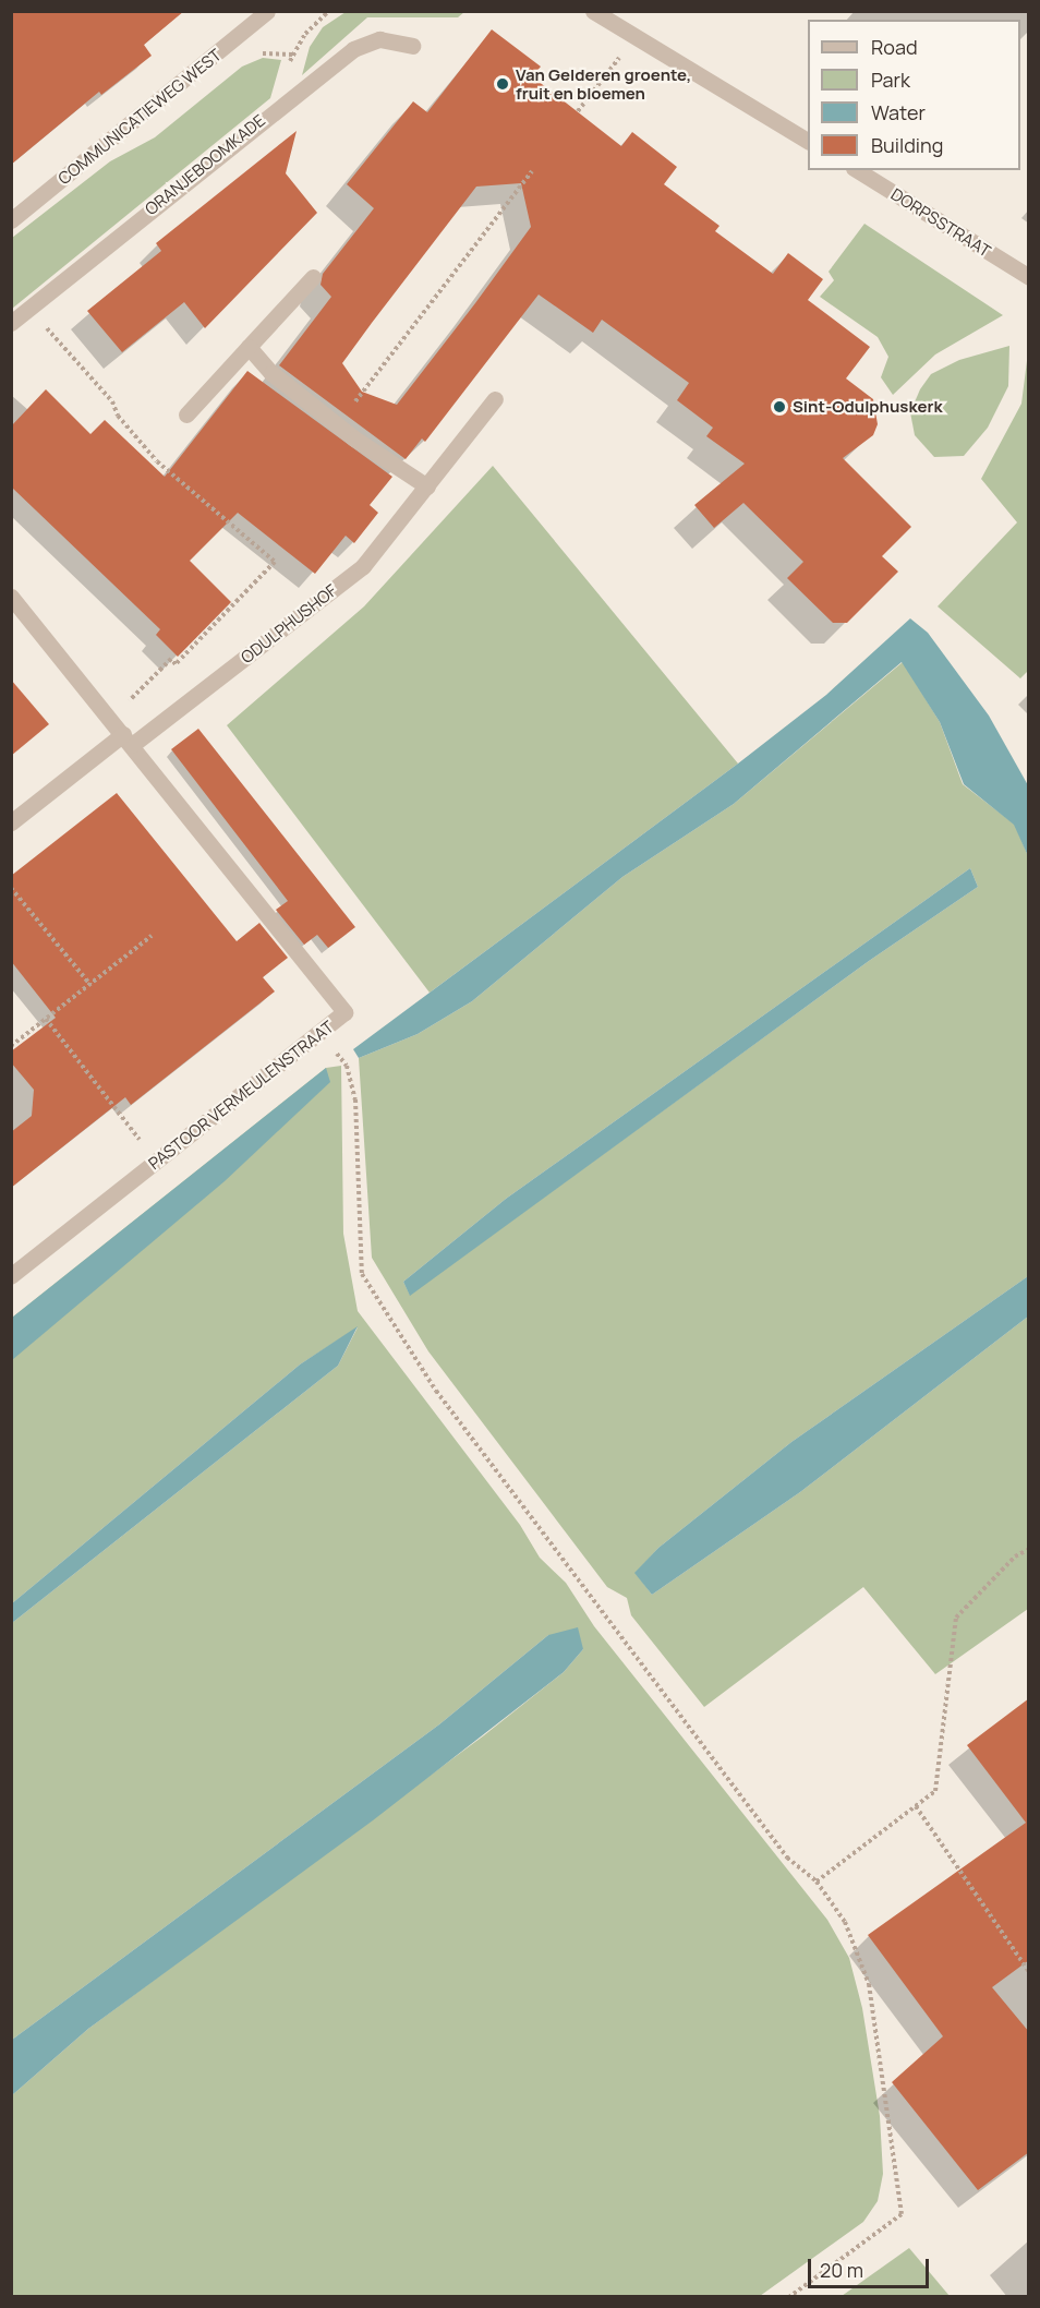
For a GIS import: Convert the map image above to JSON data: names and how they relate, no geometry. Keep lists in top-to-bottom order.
{
  "streets": {
    "street": [
      "COMMUNICATIEWEG WEST",
      "ORANJEBOOMKADE",
      "DORPSSTRAAT",
      "ODULPHUSHOF",
      "PASTOOR VERMEULENSTRAAT"
    ]
  },
  "crossings": [
    ["ODULPHUSHOF", "PASTOOR VERMEULENSTRAAT"]
  ],
  "places": ["Van Gelderen groente, fruit en bloemen", "Sint-Odulphuskerk"],
  "legend": [
    "Road",
    "Park",
    "Water",
    "Building"
  ],
  "scale_bar": "20 m"
}
